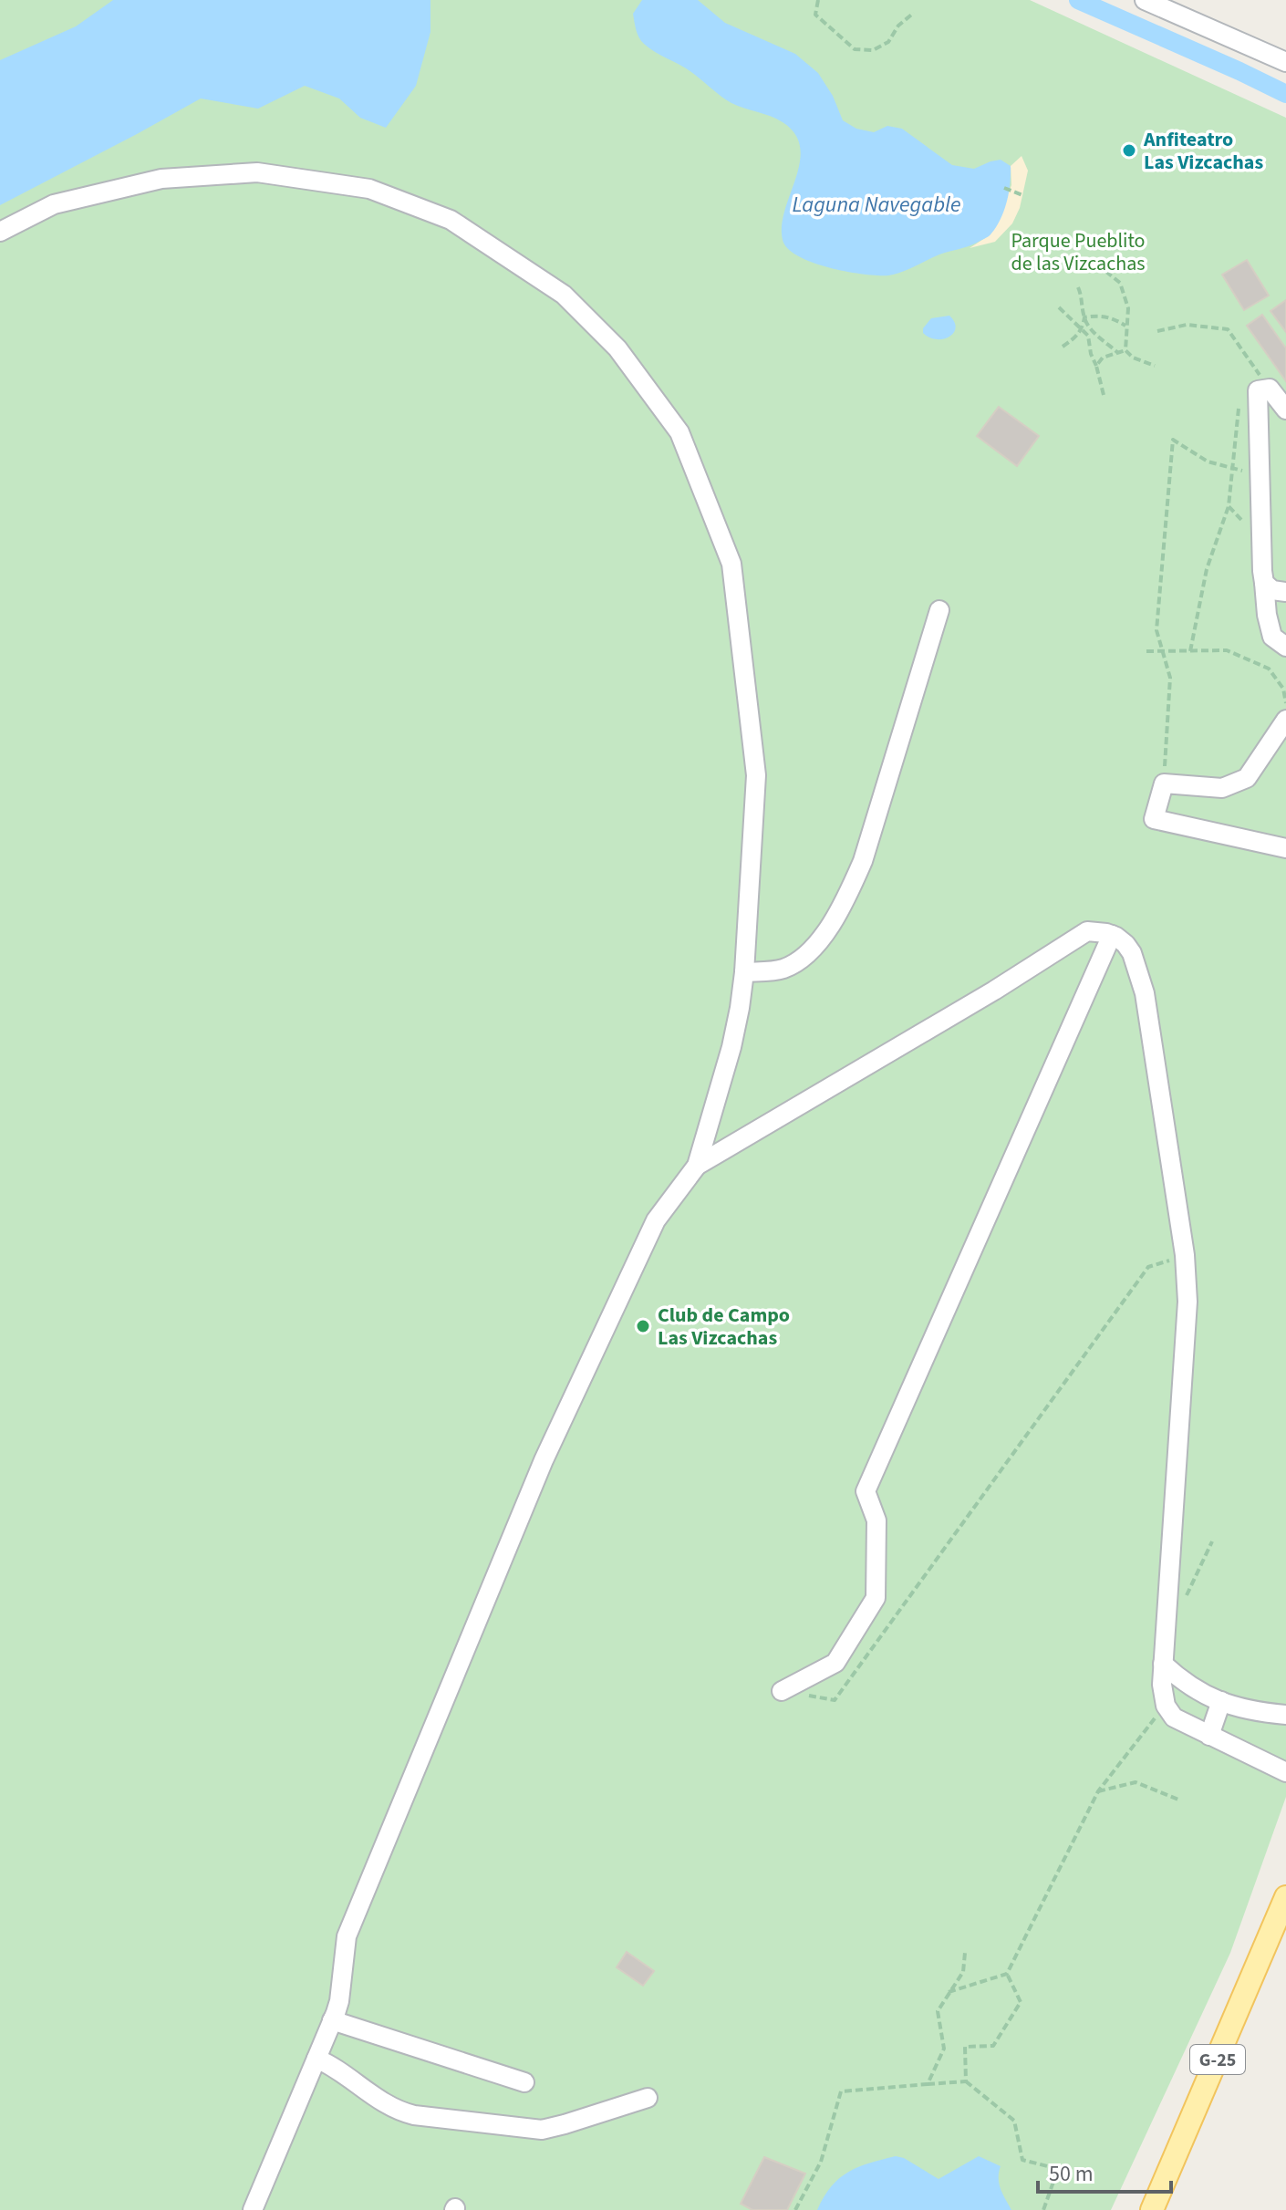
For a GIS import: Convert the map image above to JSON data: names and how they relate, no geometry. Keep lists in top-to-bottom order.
{
  "streets": {
    "main road": ["G-25"]
  },
  "water": ["Laguna Navegable"],
  "parks": ["Parque Pueblito de las Vizcachas"],
  "places": ["Anfiteatro Las Vizcachas", "Club de Campo Las Vizcachas"],
  "scale_bar": "50 m"
}
